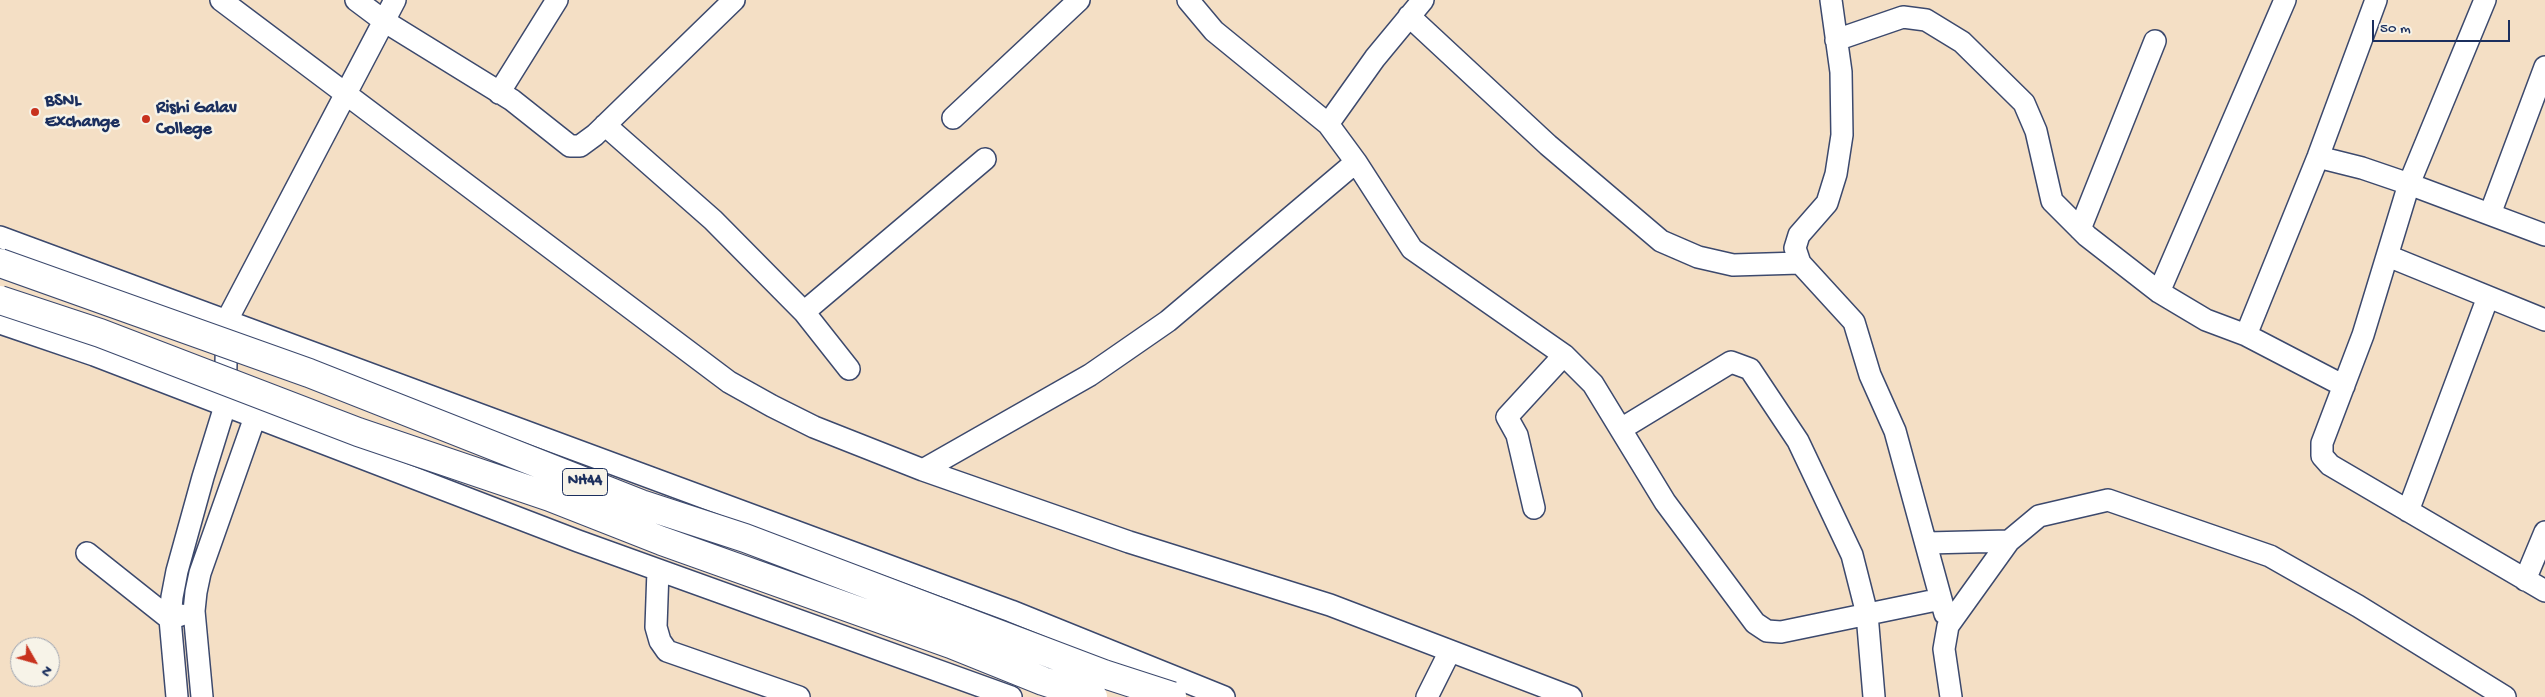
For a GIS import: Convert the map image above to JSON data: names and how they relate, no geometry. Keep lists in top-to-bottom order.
{
  "streets": {
    "highway": ["NH44"]
  },
  "places": ["BSNL Exchange", "Rishi Galav College"],
  "scale_bar": "50 m",
  "north": "bottom right"
}
